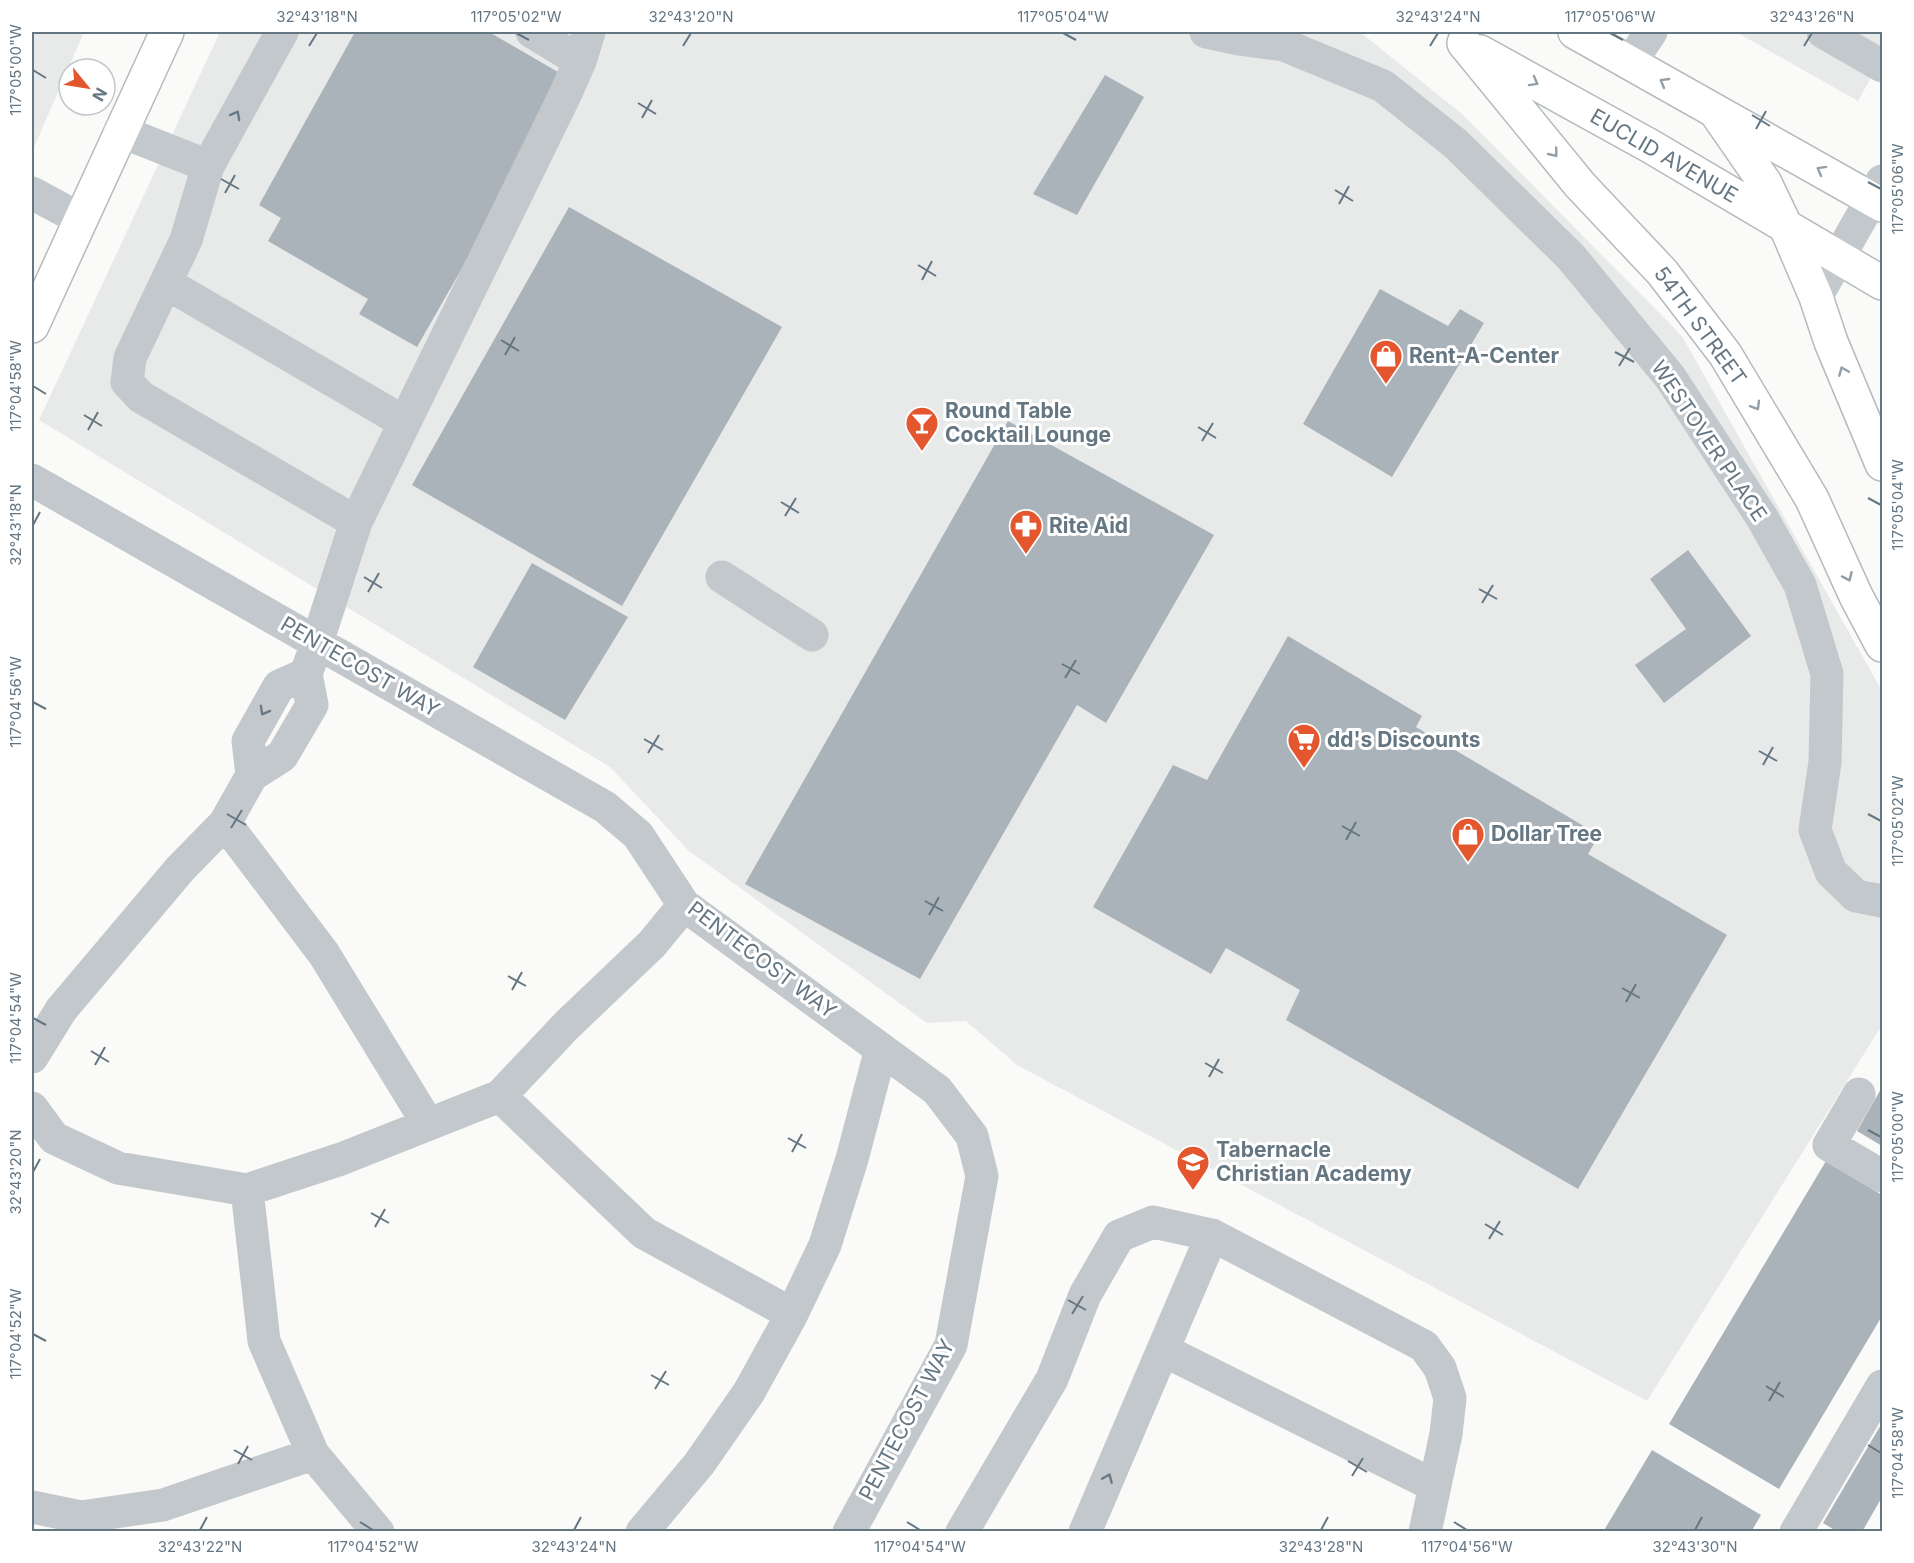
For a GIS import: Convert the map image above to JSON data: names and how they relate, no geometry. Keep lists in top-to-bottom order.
{
  "streets": {
    "main road": ["EUCLID AVENUE", "54TH STREET"],
    "street": ["WESTOVER PLACE", "PENTECOST WAY"]
  },
  "crossings": [
    ["EUCLID AVENUE", "54TH STREET"]
  ],
  "places": {
    "shop": ["Rent-A-Center", "Dollar Tree"],
    "bar": ["Round Table Cocktail Lounge"],
    "pharmacy": ["Rite Aid"],
    "supermarket": ["dd's Discounts"],
    "school or university": ["Tabernacle Christian Academy"]
  },
  "north": "bottom right",
  "coordinates": [
    "32°43'18\"N",
    "117°05'02\"W",
    "32°43'20\"N",
    "117°05'04\"W",
    "32°43'24\"N",
    "117°05'06\"W",
    "32°43'26\"N",
    "117°05'00\"W",
    "117°04'58\"W",
    "117°04'56\"W",
    "117°04'54\"W",
    "117°04'52\"W",
    "32°43'22\"N",
    "32°43'28\"N",
    "32°43'30\"N"
  ]
}
